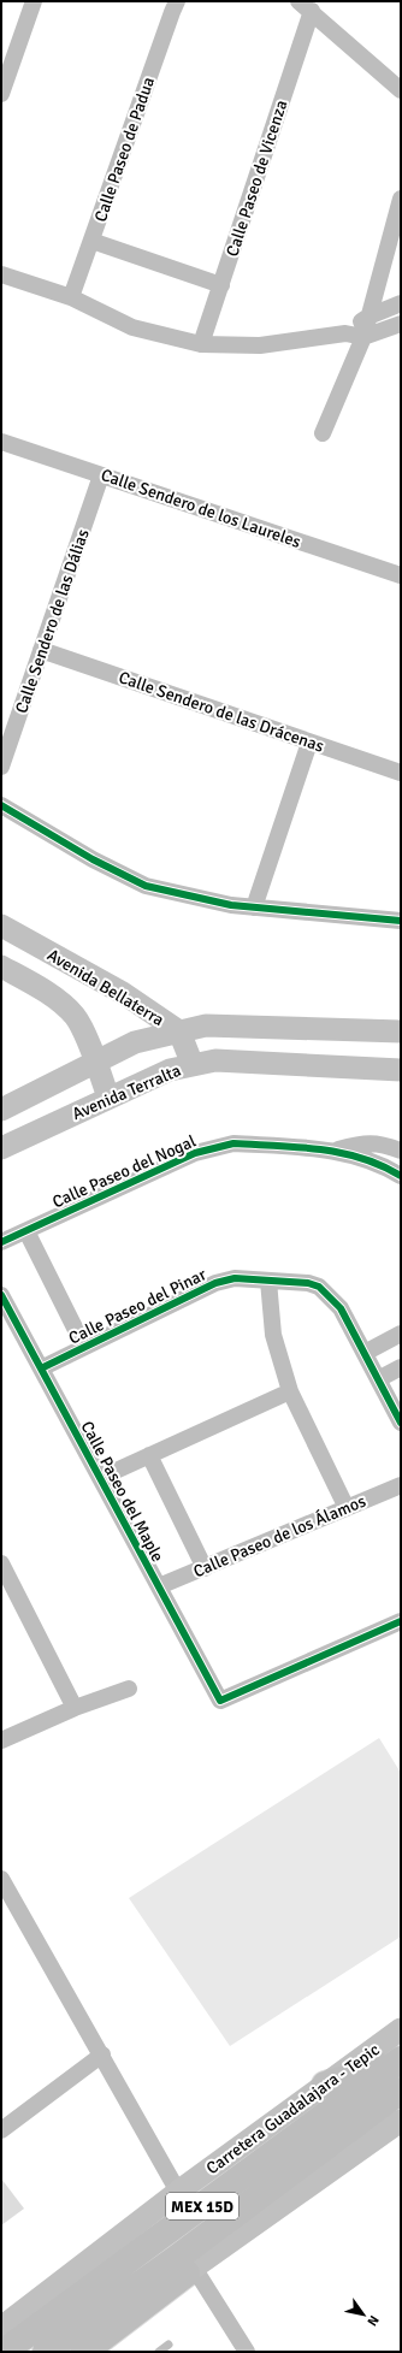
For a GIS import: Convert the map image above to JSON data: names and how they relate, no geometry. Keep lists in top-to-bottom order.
{
  "streets": {
    "highway": ["MEX 15D"],
    "street": [
      "Calle Paseo de Padua",
      "Calle Paseo de Vicenza",
      "Calle Sendero de los Laureles",
      "Calle Sendero de las Dálias",
      "Calle Sendero de las Drácenas",
      "Avenida Bellaterra",
      "Avenida Terralta",
      "Calle Paseo del Nogal",
      "Calle Paseo del Pinar",
      "Calle Paseo del Maple",
      "Calle Paseo de los Álamos",
      "Carretera Guadalajara - Tepic"
    ]
  },
  "crossings": [
    ["Calle Sendero de los Laureles", "Calle Sendero de las Dálias"],
    ["Calle Sendero de las Dálias", "Calle Sendero de las Drácenas"],
    ["Avenida Bellaterra", "Avenida Terralta"],
    ["Calle Paseo del Pinar", "Calle Paseo del Maple"],
    ["Calle Paseo del Maple", "Calle Paseo de los Álamos"]
  ],
  "north": "bottom right"
}
